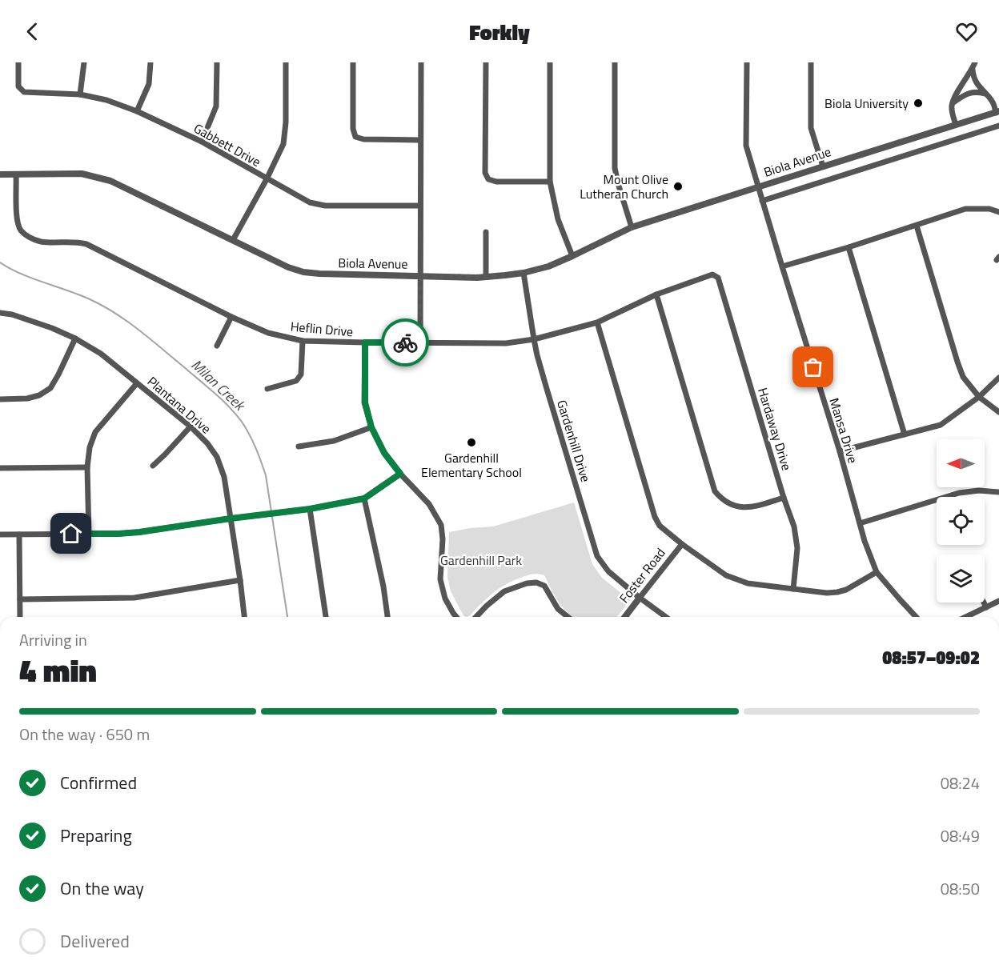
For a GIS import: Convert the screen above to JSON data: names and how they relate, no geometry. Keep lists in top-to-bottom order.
{
  "streets": {
    "street": [
      "Gabbett Drive",
      "Biola Avenue",
      "Heflin Drive",
      "Plantana Drive",
      "Hardaway Drive",
      "Mansa Drive",
      "Gardenhill Drive",
      "Foster Road"
    ]
  },
  "crossings": [
    ["Biola Avenue", "Heflin Drive"],
    ["Biola Avenue", "Mansa Drive"],
    ["Biola Avenue", "Gardenhill Drive"],
    ["Heflin Drive", "Hardaway Drive"],
    ["Heflin Drive", "Gardenhill Drive"],
    ["Gardenhill Drive", "Foster Road"]
  ],
  "water": ["Milan Creek"],
  "parks": ["Gardenhill Park"],
  "places": ["Biola University", "Mount Olive Lutheran Church", "Gardenhill Elementary School"],
  "north": "left",
  "page": {
    "header": "Forkly",
    "heading": ["4 min", "Arriving in", "08:57–09:02"],
    "bar": "On the way · 650 m",
    "list": [
      ["Confirmed", "08:24"],
      ["Preparing", "08:49"],
      ["On the way", "08:50"],
      "Delivered"
    ]
  }
}
